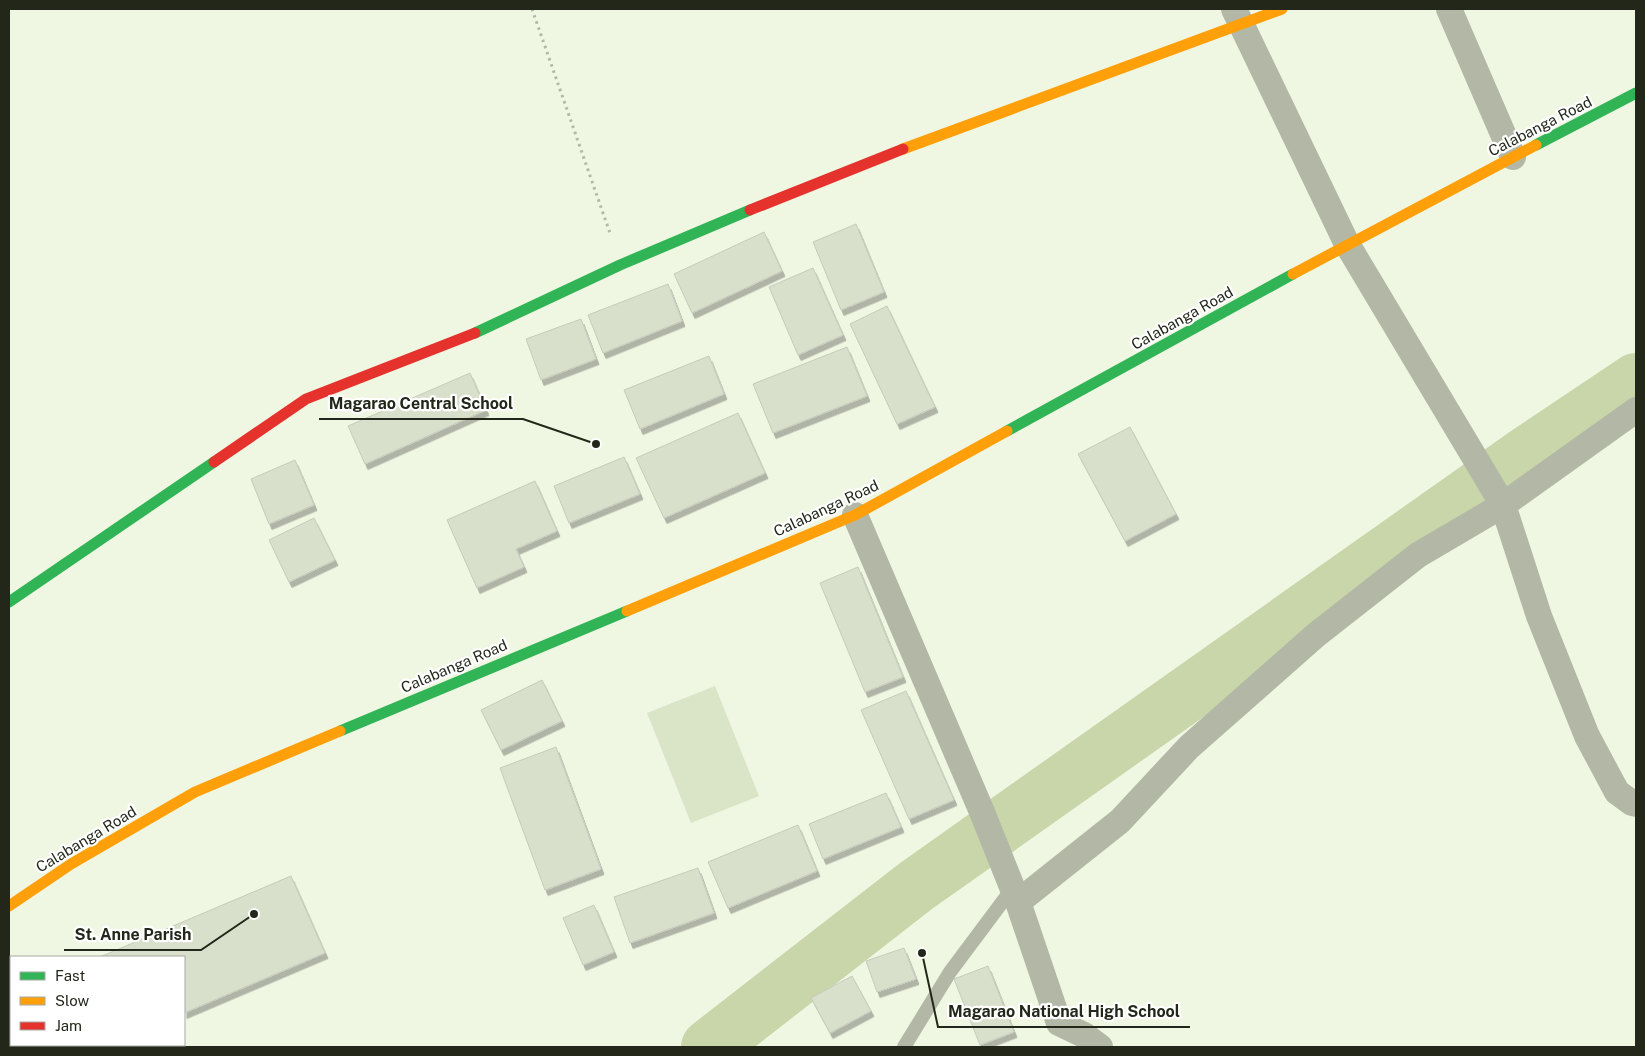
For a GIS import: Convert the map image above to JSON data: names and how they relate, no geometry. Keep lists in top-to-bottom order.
{
  "streets": {
    "main road": ["Calabanga Road"]
  },
  "places": ["Magarao Central School", "St. Anne Parish", "Magarao National High School"],
  "legend": ["Fast", "Slow", "Jam"]
}
